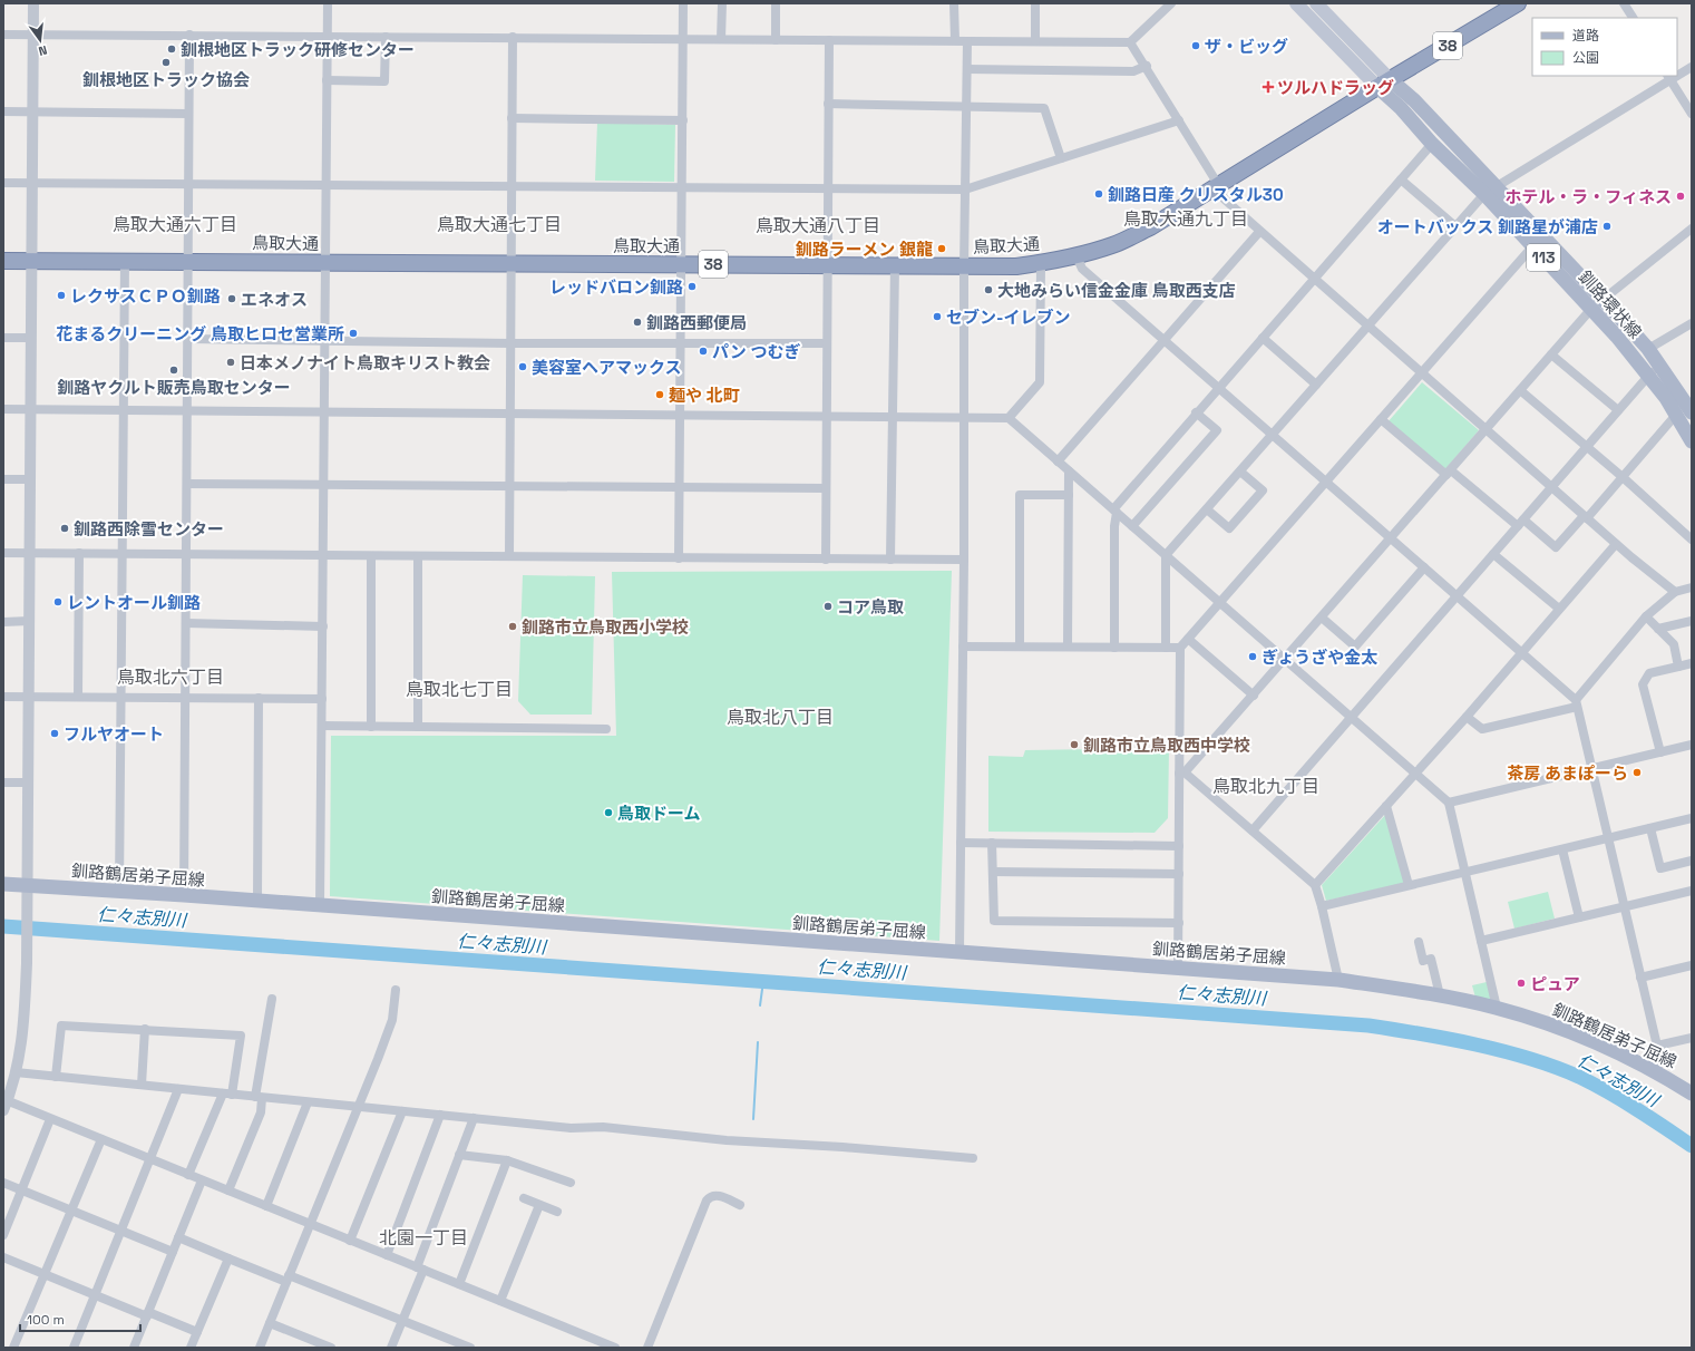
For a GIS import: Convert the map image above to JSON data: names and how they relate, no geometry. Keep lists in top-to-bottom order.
{
  "streets": {
    "highway": ["38", "鳥取大通"],
    "main road": ["113", "釧路環状線", "釧路鶴居弟子屈線"]
  },
  "crossings": [
    ["38", "鳥取大通"],
    ["38", "釧路環状線"],
    ["鳥取大通", "釧路環状線"]
  ],
  "districts": [
    "鳥取大通九丁目",
    "鳥取大通六丁目",
    "鳥取大通七丁目",
    "鳥取大通八丁目",
    "鳥取北六丁目",
    "鳥取北七丁目",
    "鳥取北八丁目",
    "鳥取北九丁目",
    "北園一丁目"
  ],
  "water": ["仁々志別川"],
  "places": {
    "other": [
      "ザ・ビッグ",
      "釧根地区トラック研修センター",
      "釧根地区トラック協会",
      "釧路日産 クリスタル30",
      "ホテル・ラ・フィネス",
      "オートバックス 釧路星が浦店",
      "釧路ラーメン 銀龍",
      "レッドバロン釧路",
      "大地みらい信金金庫 鳥取西支店",
      "レクサスＣＰＯ釧路",
      "エネオス",
      "セブン-イレブン",
      "釧路西郵便局",
      "花まるクリーニング 鳥取ヒロセ営業所",
      "パン つむぎ",
      "日本メノナイト鳥取キリスト教会",
      "美容室ヘアマックス",
      "釧路ヤクルト販売鳥取センター",
      "麺や 北町",
      "釧路西除雪センター",
      "レントオール釧路",
      "コア鳥取",
      "釧路市立鳥取西小学校",
      "ぎょうざや金太",
      "フルヤオート",
      "釧路市立鳥取西中学校",
      "茶房 あまぽーら",
      "鳥取ドーム",
      "ピュア"
    ],
    "health": ["ツルハドラッグ"]
  },
  "legend": ["道路", "公園"],
  "scale_bar": "100 m",
  "north": "bottom"
}
